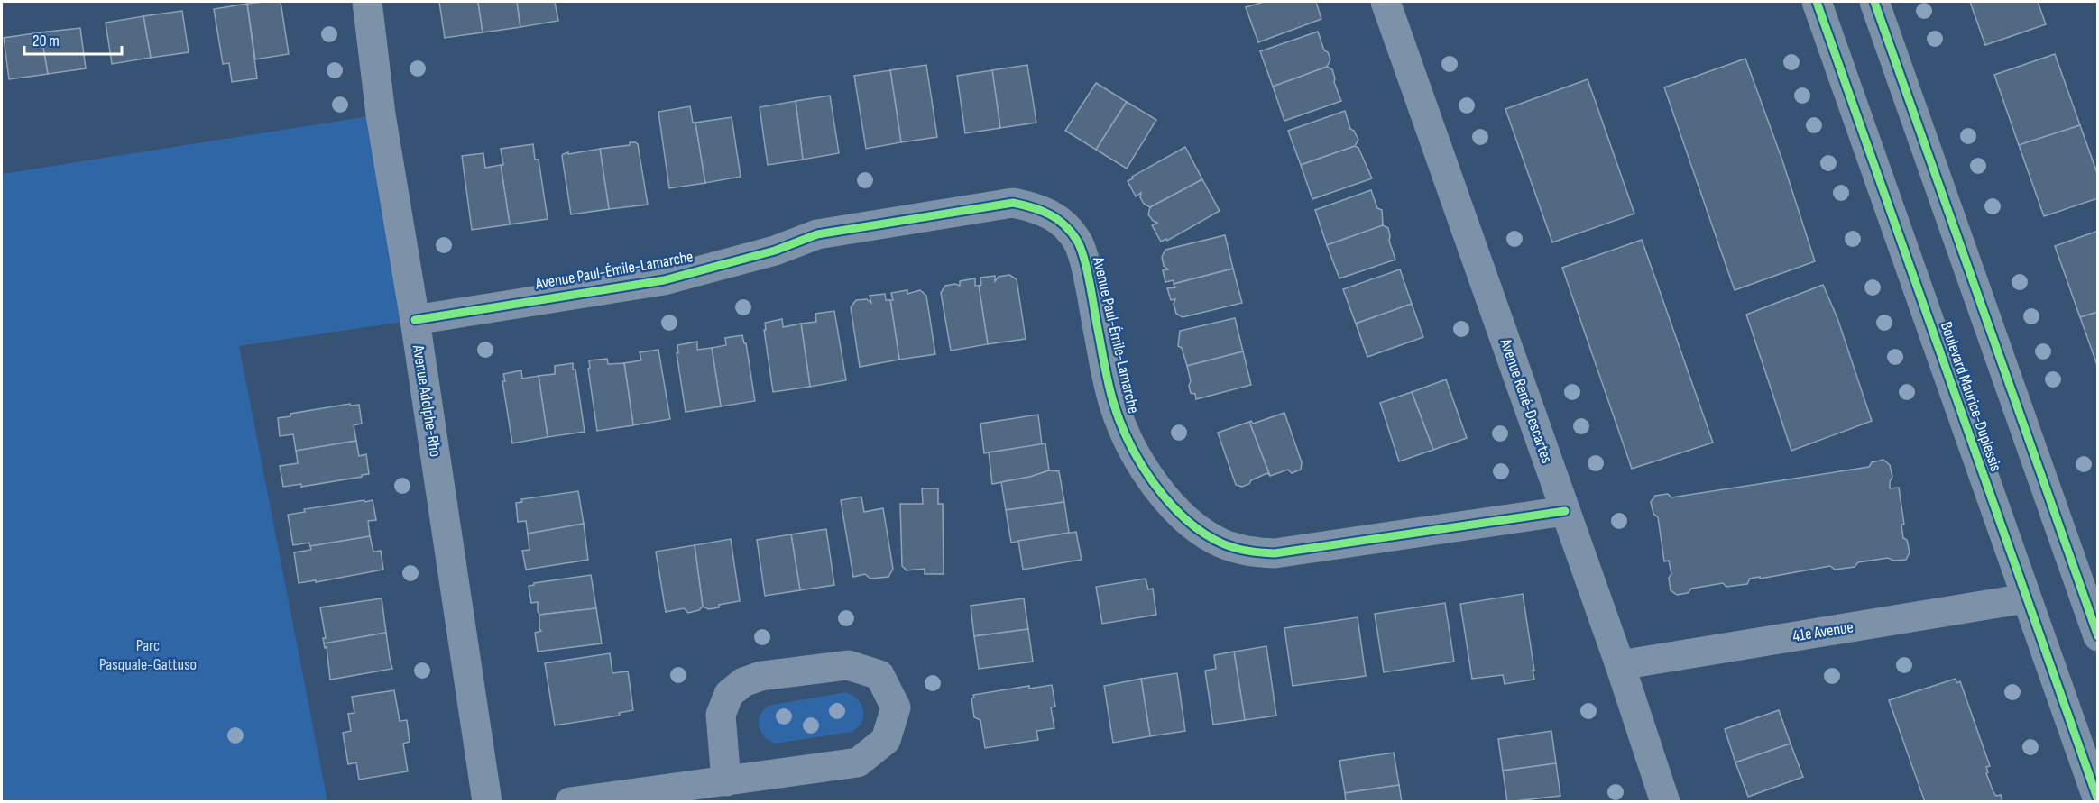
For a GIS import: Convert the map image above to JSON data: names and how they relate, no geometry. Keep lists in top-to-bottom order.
{
  "streets": {
    "street": [
      "Avenue Paul-Émile-Lamarche",
      "Boulevard Maurice-Duplessis",
      "Avenue Adolphe-Rho",
      "Avenue René-Descartes",
      "41e Avenue"
    ]
  },
  "crossings": [
    ["Avenue Paul-Émile-Lamarche", "Avenue Adolphe-Rho"],
    ["Avenue Paul-Émile-Lamarche", "Avenue René-Descartes"],
    ["Boulevard Maurice-Duplessis", "41e Avenue"],
    ["Avenue René-Descartes", "41e Avenue"]
  ],
  "parks": ["Parc Pasquale-Gattuso"],
  "scale_bar": "20 m"
}
